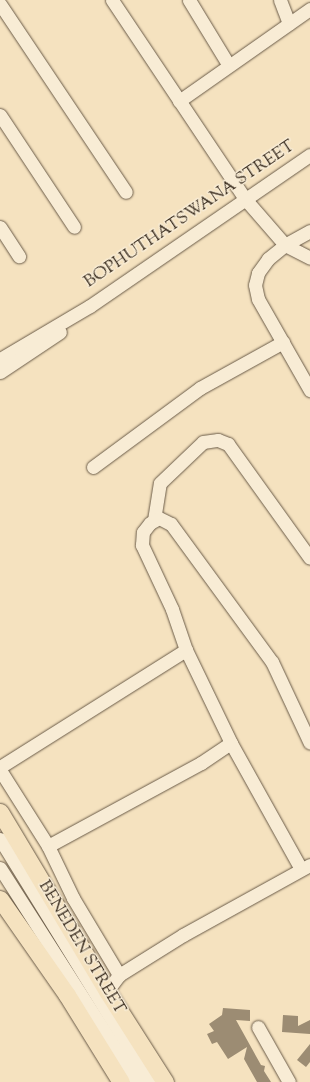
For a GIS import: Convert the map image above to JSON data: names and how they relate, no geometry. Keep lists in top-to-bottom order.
{
  "streets": {
    "main road": ["BENEDEN STREET"],
    "street": ["BOPHUTHATSWANA STREET"]
  }
}
